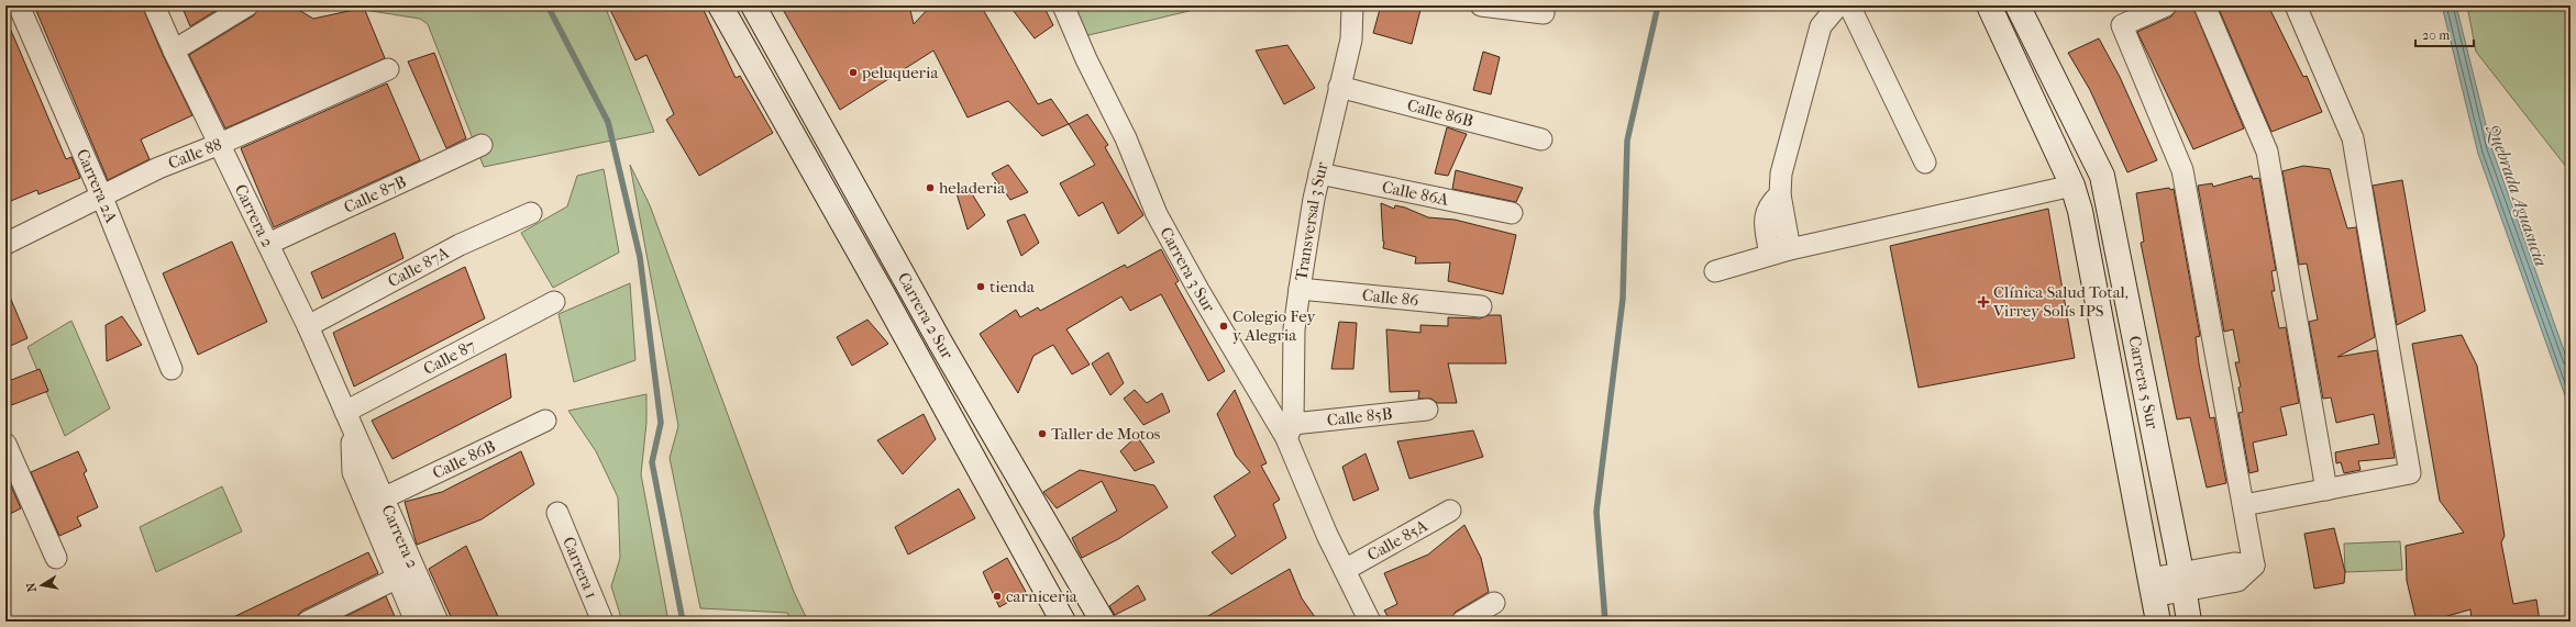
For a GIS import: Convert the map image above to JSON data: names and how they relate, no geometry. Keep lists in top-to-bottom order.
{
  "streets": {
    "street": [
      "Calle 86B",
      "Calle 88",
      "Carrera 2A",
      "Calle 87B",
      "Calle 86A",
      "Carrera 2",
      "Transversal 3 Sur",
      "Calle 87A",
      "Carrera 3 Sur",
      "Calle 86",
      "Carrera 2 Sur",
      "Calle 87",
      "Carrera 5 Sur",
      "Calle 85B",
      "Calle 85A",
      "Carrera 1"
    ]
  },
  "crossings": [
    ["Calle 86B", "Carrera 2"],
    ["Calle 86B", "Transversal 3 Sur"],
    ["Calle 88", "Carrera 2A"],
    ["Calle 88", "Carrera 2"],
    ["Calle 87B", "Carrera 2"],
    ["Calle 86A", "Transversal 3 Sur"],
    ["Carrera 2", "Calle 87A"],
    ["Carrera 2", "Calle 87"],
    ["Transversal 3 Sur", "Carrera 3 Sur"],
    ["Transversal 3 Sur", "Calle 86"],
    ["Transversal 3 Sur", "Calle 85B"],
    ["Carrera 3 Sur", "Calle 85B"],
    ["Carrera 3 Sur", "Calle 85A"]
  ],
  "water": ["Quebrada Aguasucia"],
  "places": {
    "other": [
      "peluqueria",
      "heladeria",
      "tienda",
      "Colegio Fey y Alegria",
      "Taller de Motos",
      "carniceria"
    ],
    "health": ["Clínica Salud Total, Virrey Solís IPS"]
  },
  "scale_bar": "20 m",
  "north": "left"
}
